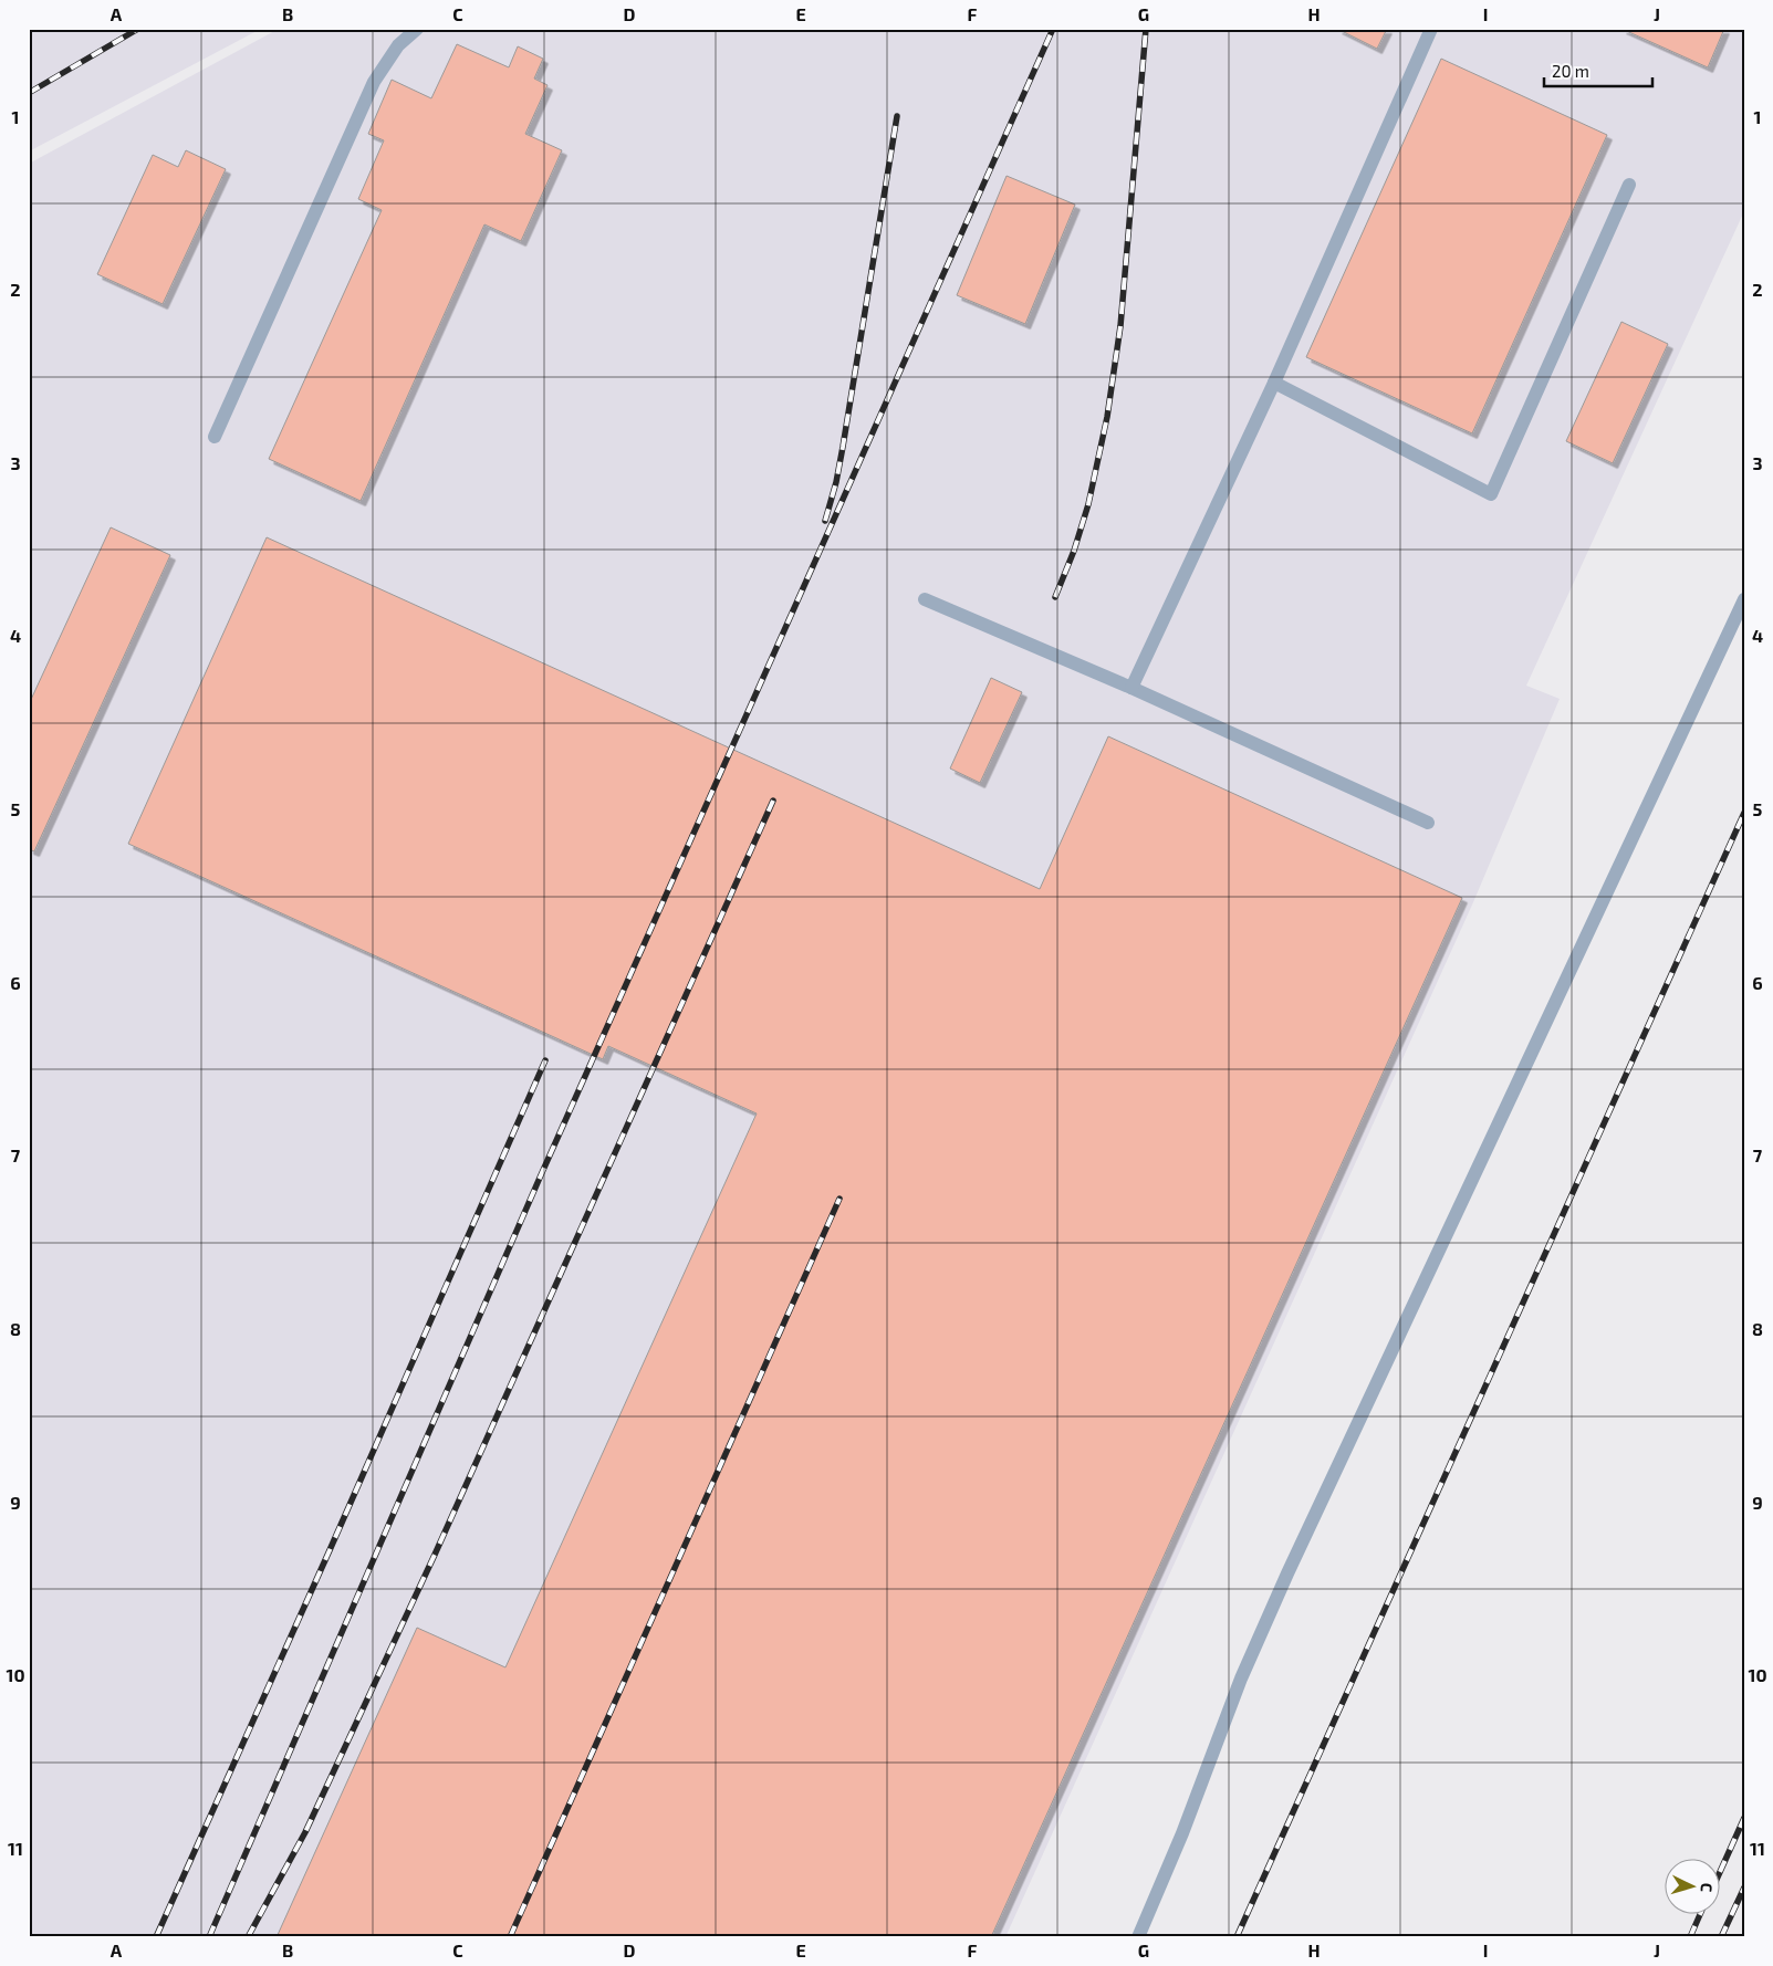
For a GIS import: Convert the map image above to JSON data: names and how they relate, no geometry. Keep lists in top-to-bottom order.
{
  "scale_bar": "20 m",
  "north": "right",
  "grid": {
    "columns": [
      "A",
      "B",
      "C",
      "D",
      "E",
      "F",
      "G",
      "H",
      "I",
      "J"
    ],
    "rows": [
      "1",
      "2",
      "3",
      "4",
      "5",
      "6",
      "7",
      "8",
      "9",
      "10",
      "11"
    ]
  }
}
